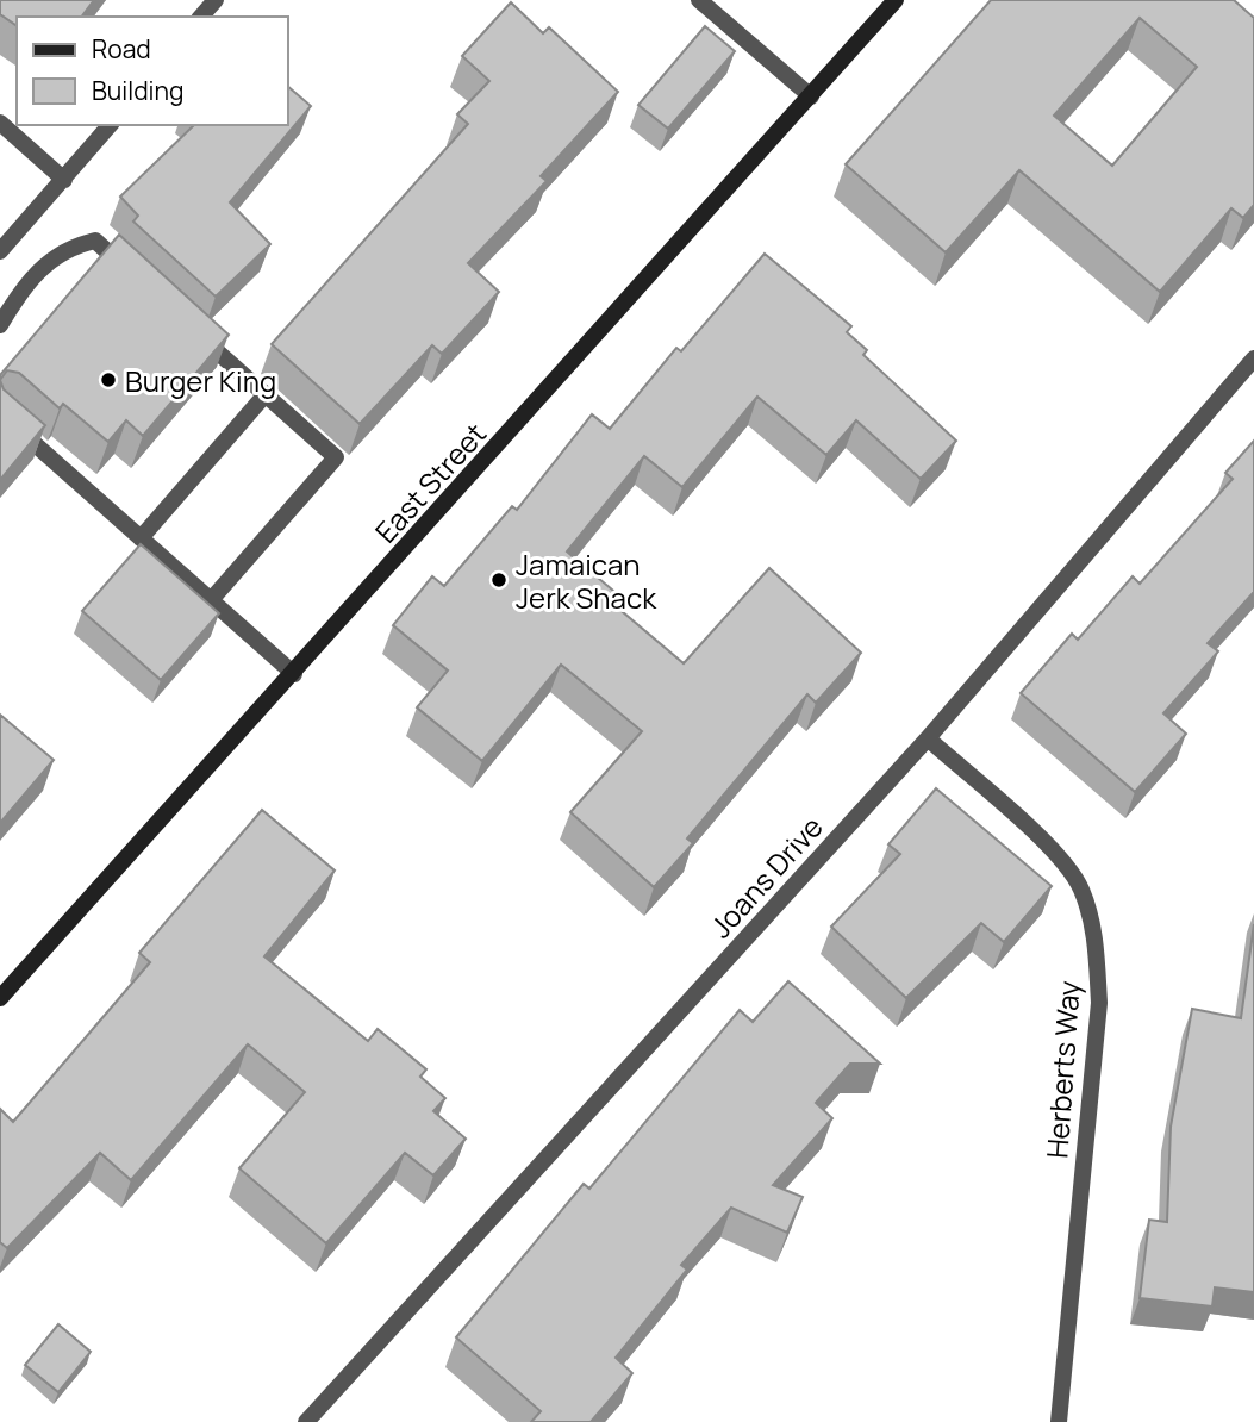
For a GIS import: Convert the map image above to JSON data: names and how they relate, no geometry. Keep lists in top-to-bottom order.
{
  "streets": {
    "main road": ["East Street"],
    "street": ["Joans Drive", "Herberts Way"]
  },
  "crossings": [
    ["Joans Drive", "Herberts Way"]
  ],
  "places": ["Burger King", "Jamaican Jerk Shack"],
  "legend": ["Road", "Building"]
}
